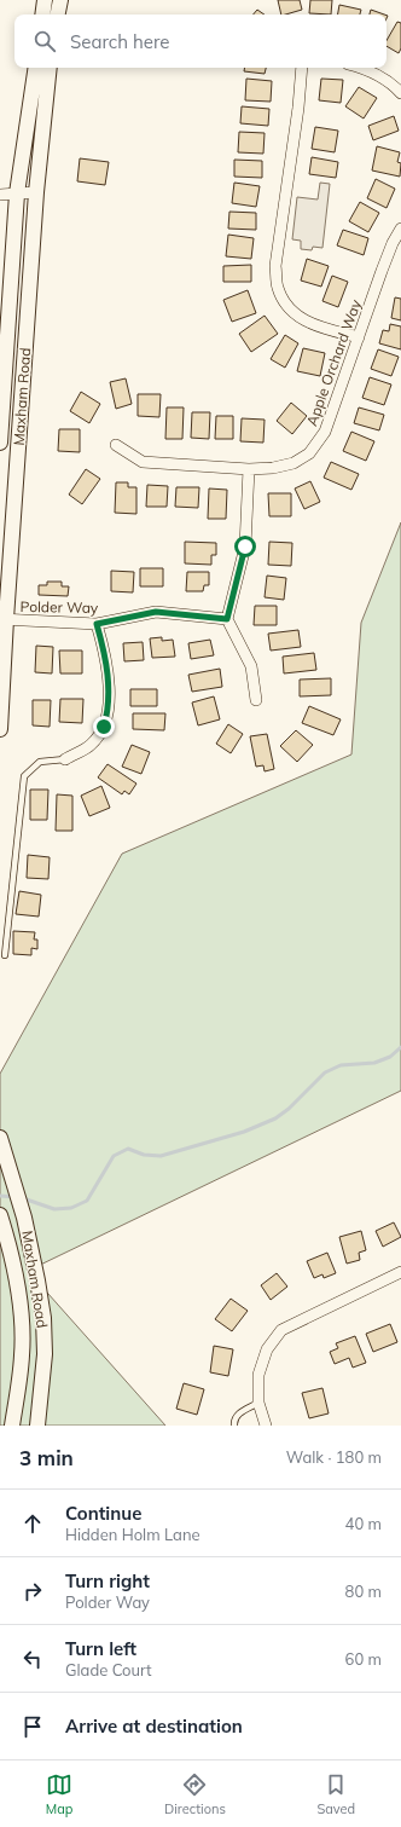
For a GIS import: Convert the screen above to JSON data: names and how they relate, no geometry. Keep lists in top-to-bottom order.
{
  "streets": {
    "main road": ["Maxham Road"],
    "street": ["Apple Orchard Way", "Polder Way"]
  },
  "crossings": [
    ["Maxham Road", "Polder Way"]
  ],
  "page": {
    "search": "Search here",
    "heading": ["3 min", "Walk · 180 m"],
    "list": [
      ["Continue", "Hidden Holm Lane", "40 m"],
      ["Turn right", "Polder Way", "80 m"],
      ["Turn left", "Glade Court", "60 m"],
      "Arrive at destination"
    ],
    "nav": ["Map", "Directions", "Saved"]
  }
}
